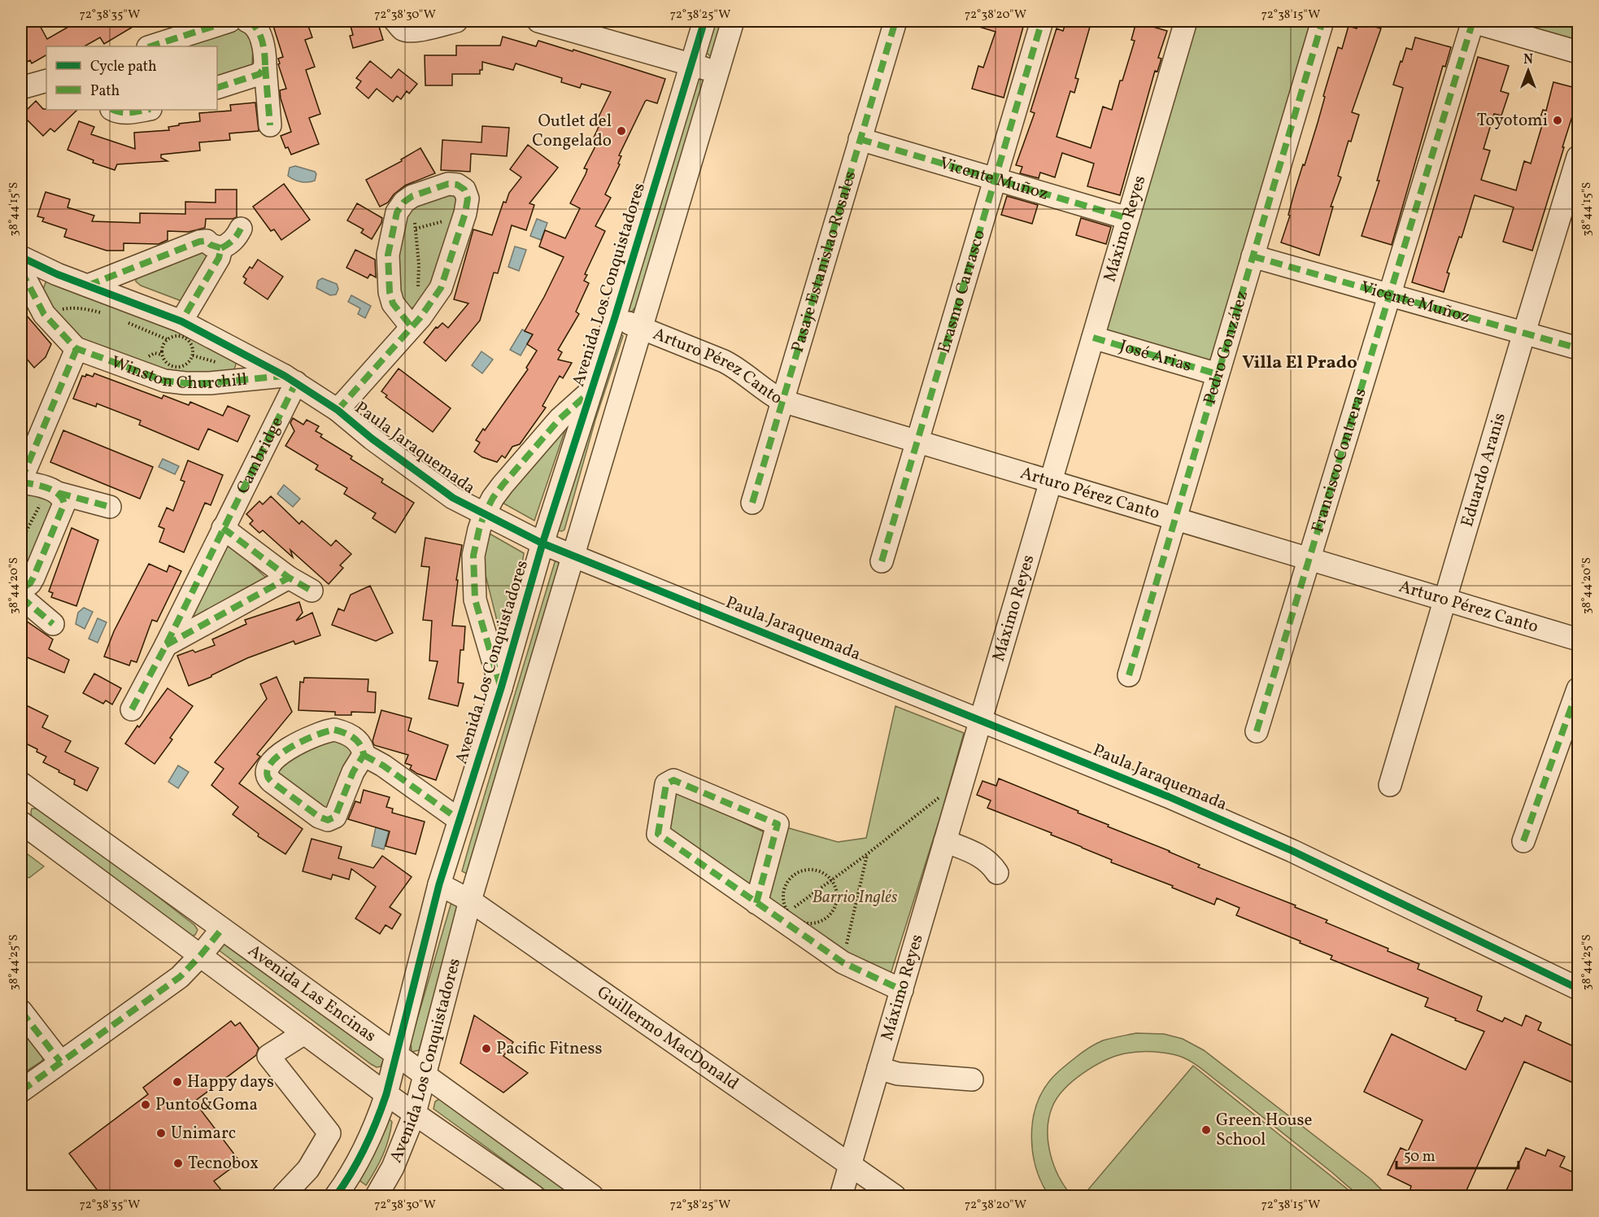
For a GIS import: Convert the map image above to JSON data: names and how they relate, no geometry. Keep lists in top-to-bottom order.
{
  "streets": {
    "street": [
      "Vicente Muñoz",
      "Máximo Reyes",
      "Pasaje Estanislao Rosales",
      "Avenida Los Conquistadores",
      "Erasmo Carrasco",
      "Pedro González",
      "José Arias",
      "Arturo Pérez Canto",
      "Winston Churchill",
      "Paula Jaraquemada",
      "Cambridge",
      "Francisco Contreras",
      "Eduardo Aranis",
      "Avenida Las Encinas",
      "Guillermo MacDonald"
    ]
  },
  "crossings": [
    ["Vicente Muñoz", "Máximo Reyes"],
    ["Vicente Muñoz", "Pasaje Estanislao Rosales"],
    ["Vicente Muñoz", "Erasmo Carrasco"],
    ["Vicente Muñoz", "Pedro González"],
    ["Vicente Muñoz", "Francisco Contreras"],
    ["Vicente Muñoz", "Eduardo Aranis"],
    ["Máximo Reyes", "José Arias"],
    ["Máximo Reyes", "Arturo Pérez Canto"],
    ["Máximo Reyes", "Paula Jaraquemada"],
    ["Máximo Reyes", "Guillermo MacDonald"],
    ["Pasaje Estanislao Rosales", "Arturo Pérez Canto"],
    ["Avenida Los Conquistadores", "Arturo Pérez Canto"],
    ["Avenida Los Conquistadores", "Paula Jaraquemada"],
    ["Avenida Los Conquistadores", "Avenida Las Encinas"],
    ["Avenida Los Conquistadores", "Guillermo MacDonald"],
    ["Erasmo Carrasco", "Arturo Pérez Canto"],
    ["Pedro González", "José Arias"],
    ["Pedro González", "Arturo Pérez Canto"],
    ["Arturo Pérez Canto", "Francisco Contreras"],
    ["Arturo Pérez Canto", "Eduardo Aranis"],
    ["Winston Churchill", "Paula Jaraquemada"],
    ["Winston Churchill", "Cambridge"],
    ["Paula Jaraquemada", "Cambridge"]
  ],
  "districts": ["Villa El Prado"],
  "parks": ["Barrio Inglés"],
  "places": [
    "Toyotomi",
    "Outlet del Congelado",
    "Pacific Fitness",
    "Happy days",
    "Punto&Goma",
    "Green House School",
    "Unimarc",
    "Tecnobox"
  ],
  "legend": ["Cycle path", "Path"],
  "scale_bar": "50 m",
  "north": "top",
  "coordinates": [
    "72°38'35\"W",
    "72°38'30\"W",
    "72°38'25\"W",
    "72°38'20\"W",
    "72°38'15\"W",
    "38°44'15\"S",
    "38°44'20\"S",
    "38°44'25\"S"
  ]
}
